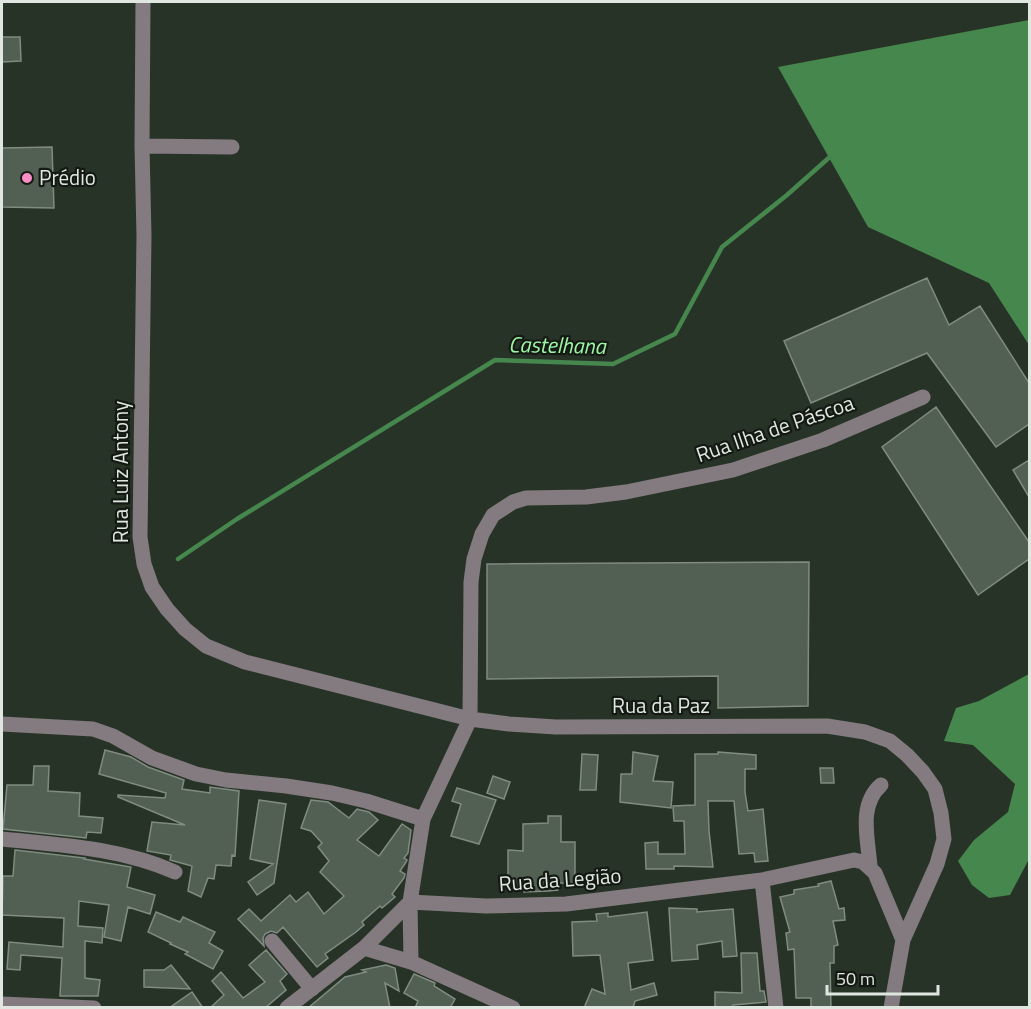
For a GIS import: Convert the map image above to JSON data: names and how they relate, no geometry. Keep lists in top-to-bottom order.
{
  "streets": {
    "street": [
      "Rua Ilha de Páscoa",
      "Rua Luiz Antony",
      "Rua da Paz",
      "Rua da Legião"
    ]
  },
  "crossings": [
    ["Rua Ilha de Páscoa", "Rua Luiz Antony"],
    ["Rua Ilha de Páscoa", "Rua da Paz"],
    ["Rua Ilha de Páscoa", "Rua da Legião"],
    ["Rua Luiz Antony", "Rua da Paz"]
  ],
  "water": ["Castelhana"],
  "places": ["Prédio"],
  "scale_bar": "50 m"
}
